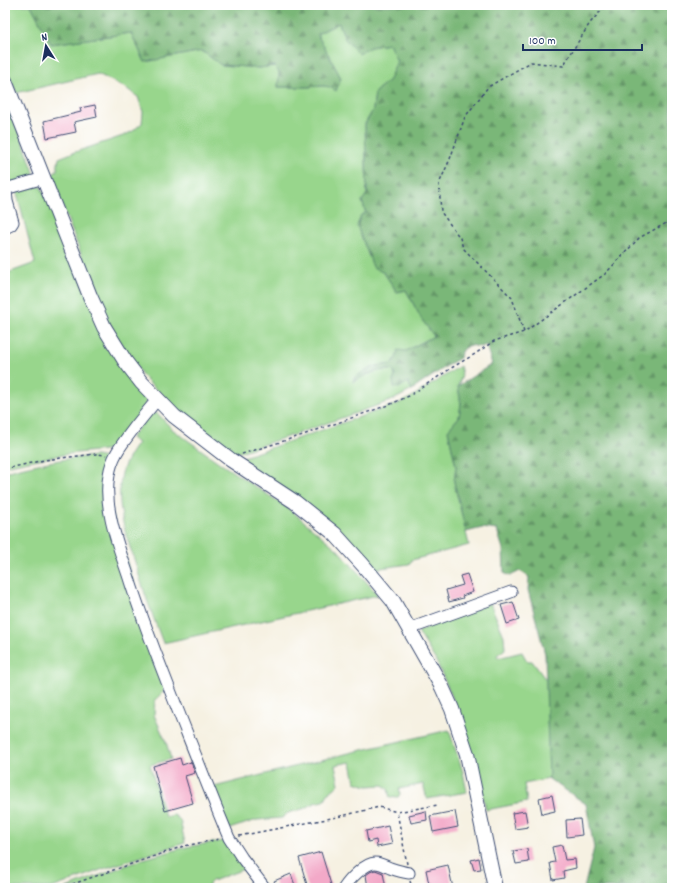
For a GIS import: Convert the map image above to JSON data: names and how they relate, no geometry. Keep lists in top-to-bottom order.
{
  "scale_bar": "100 m",
  "north": "top"
}
